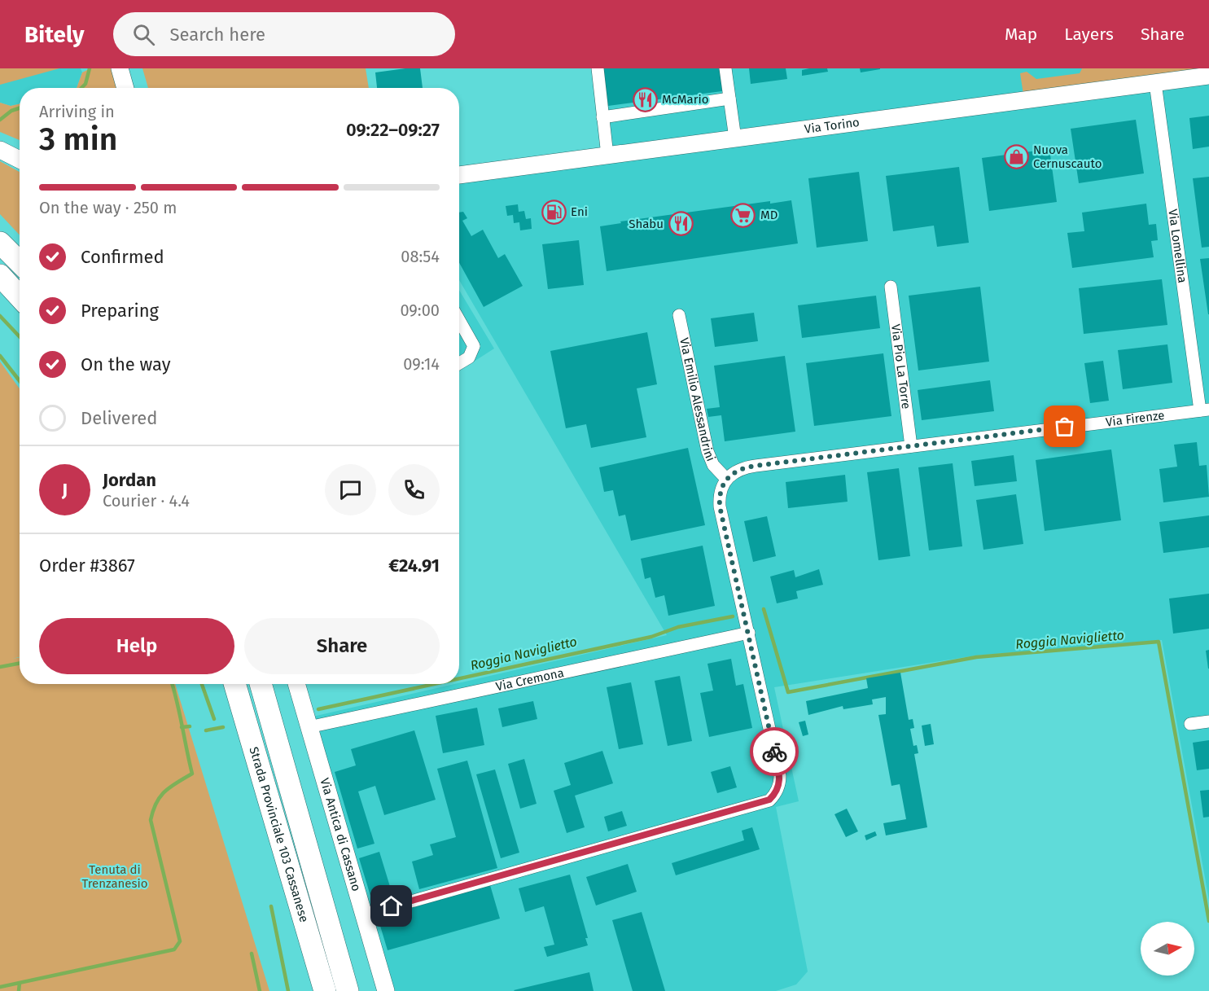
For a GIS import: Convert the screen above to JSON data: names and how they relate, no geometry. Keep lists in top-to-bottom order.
{
  "streets": {
    "highway": ["Strada Provinciale 103 Cassanese"],
    "street": [
      "Via Torino",
      "Via Lomellina",
      "Via Pio La Torre",
      "Via Emilio Alessandrini",
      "Via Firenze",
      "Via Cremona",
      "Via Antica di Cassano"
    ]
  },
  "crossings": [
    ["Via Torino", "Via Lomellina"],
    ["Via Lomellina", "Via Firenze"],
    ["Via Pio La Torre", "Via Firenze"],
    ["Via Emilio Alessandrini", "Via Firenze"],
    ["Via Cremona", "Via Antica di Cassano"]
  ],
  "water": ["Roggia Naviglietto"],
  "parks": ["Tenuta di Trenzanesio"],
  "places": {
    "restaurant": ["McMario", "Shabu"],
    "shop": ["Nuova Cernuscauto"],
    "fuel station": ["Eni"],
    "supermarket": ["MD"]
  },
  "north": "right",
  "page": {
    "header": "Bitely",
    "search": "Search here",
    "nav": ["Map", "Layers", "Share"],
    "heading": ["3 min", "Arriving in", "09:22–09:27"],
    "panel": [
      "Jordan",
      "Courier · 4.4",
      "Order #3867",
      "€24.91"
    ],
    "bar": "On the way · 250 m",
    "list": [
      ["Confirmed", "08:54"],
      ["Preparing", "09:00"],
      ["On the way", "09:14"],
      "Delivered"
    ],
    "round": "J",
    "buttons": ["Help", "Share"]
  }
}
